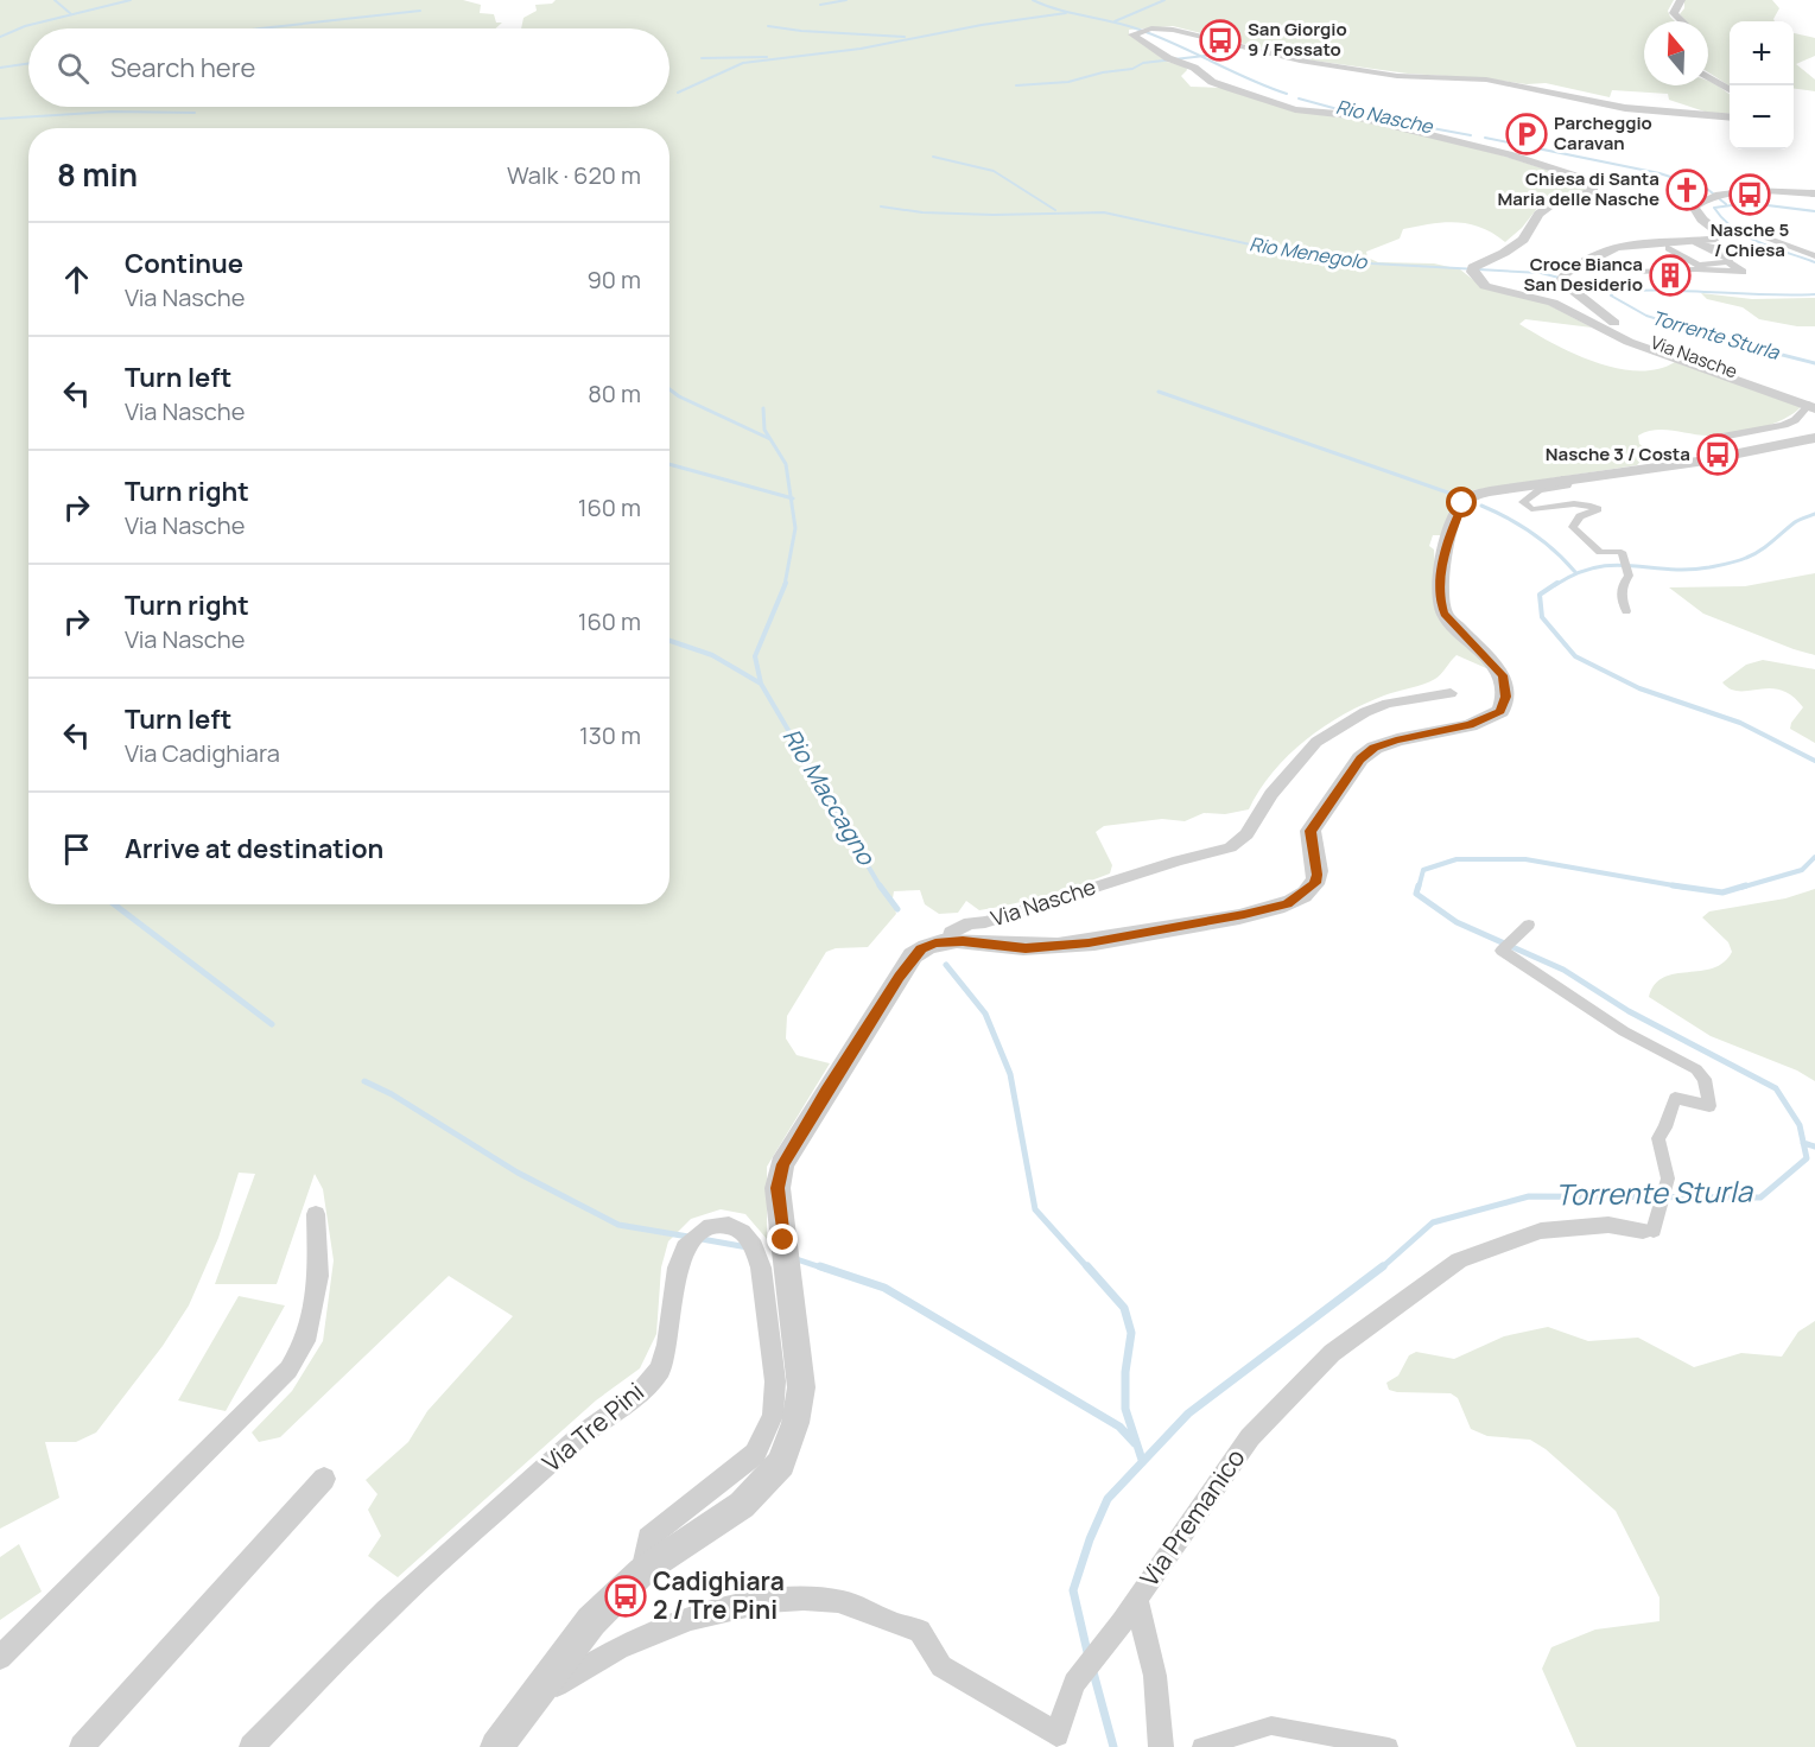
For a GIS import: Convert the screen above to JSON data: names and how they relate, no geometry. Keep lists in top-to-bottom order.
{
  "streets": {
    "street": ["Via Nasche", "Via Tre Pini", "Via Premanico"]
  },
  "water": [
    "Rio Nasche",
    "Rio Menegolo",
    "Torrente Sturla",
    "Rio Maccagno"
  ],
  "places": {
    "bus stop": [
      "San Giorgio 9 / Fossato",
      "Nasche 5 / Chiesa",
      "Nasche 3 / Costa",
      "Cadighiara 2 / Tre Pini"
    ],
    "parking": ["Parcheggio Caravan"],
    "church": ["Chiesa di Santa Maria delle Nasche"],
    "building": ["Croce Bianca San Desiderio"]
  },
  "north": "top",
  "page": {
    "map_buttons": ["+", "−"],
    "search": "Search here",
    "heading": ["8 min", "Walk · 620 m"],
    "list": [
      ["Continue", "Via Nasche", "90 m"],
      ["Turn left", "Via Nasche", "80 m"],
      ["Turn right", "Via Nasche", "160 m"],
      ["Turn right", "Via Nasche", "160 m"],
      ["Turn left", "Via Cadighiara", "130 m"],
      "Arrive at destination"
    ]
  }
}
